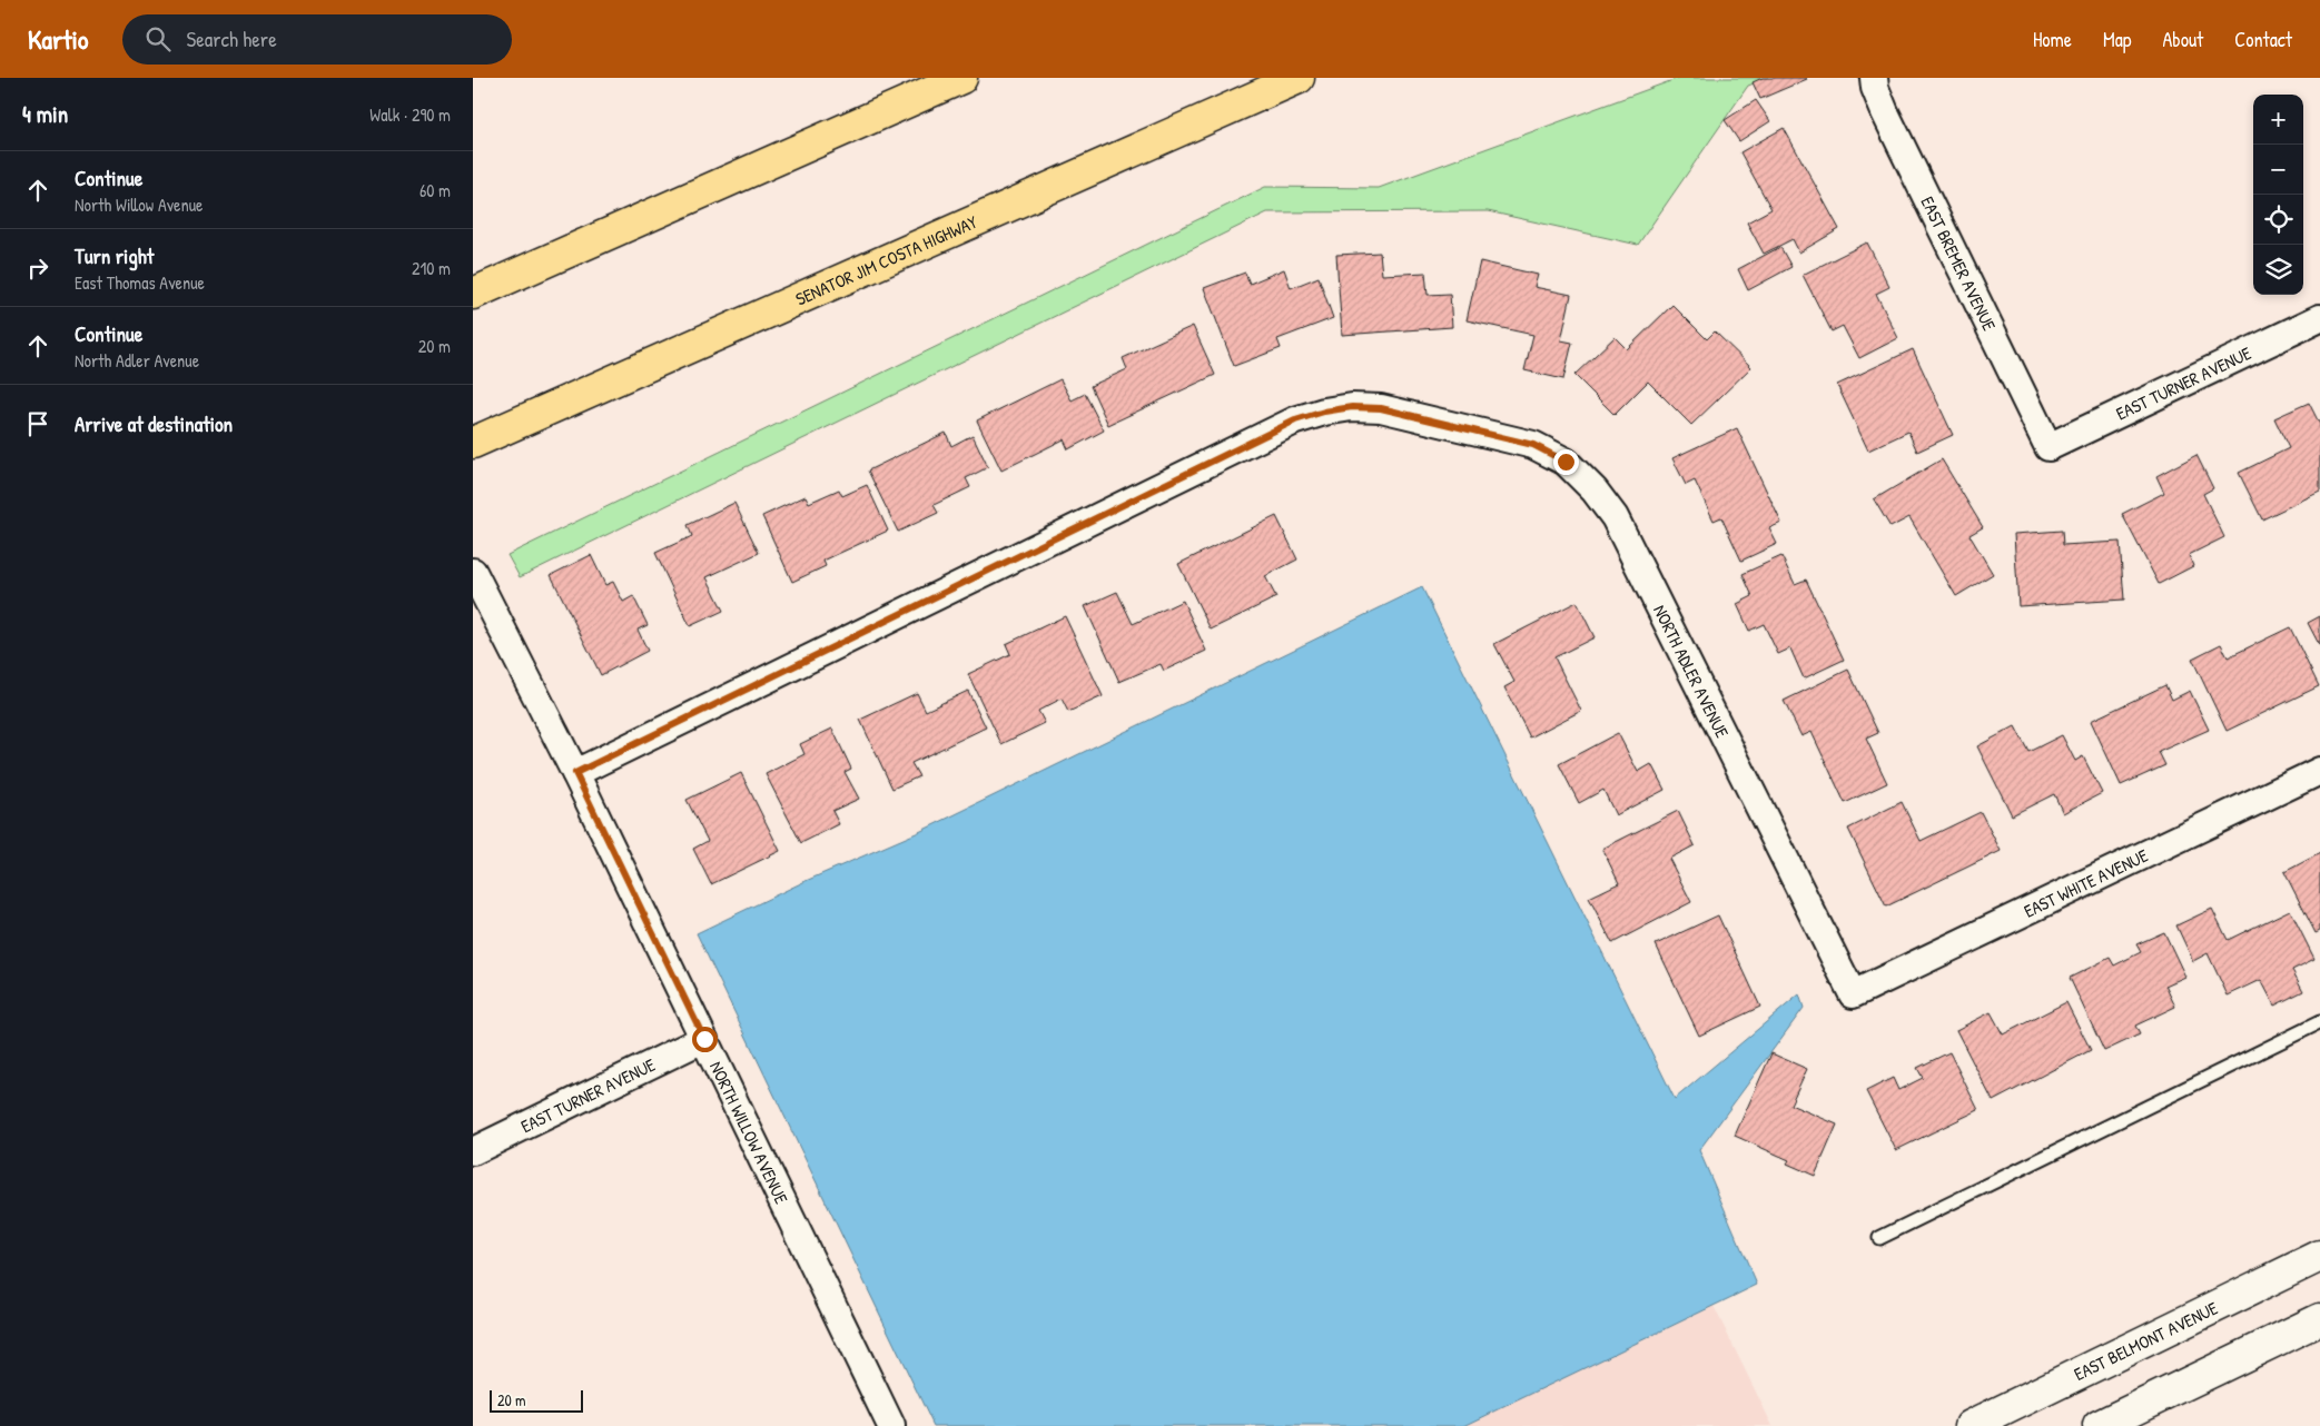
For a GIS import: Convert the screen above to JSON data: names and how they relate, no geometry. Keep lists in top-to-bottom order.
{
  "streets": {
    "highway": ["SENATOR JIM COSTA HIGHWAY"],
    "main road": ["EAST BELMONT AVENUE"],
    "street": [
      "EAST BREMER AVENUE",
      "EAST TURNER AVENUE",
      "NORTH ADLER AVENUE",
      "EAST WHITE AVENUE",
      "NORTH WILLOW AVENUE"
    ]
  },
  "crossings": [
    ["EAST BREMER AVENUE", "EAST TURNER AVENUE"],
    ["EAST TURNER AVENUE", "NORTH WILLOW AVENUE"],
    ["NORTH ADLER AVENUE", "EAST WHITE AVENUE"],
    ["NORTH ADLER AVENUE", "NORTH WILLOW AVENUE"]
  ],
  "scale_bar": "20 m",
  "page": {
    "header": "Kartio",
    "search": "Search here",
    "nav": [
      "Home",
      "Map",
      "About",
      "Contact"
    ],
    "heading": ["4 min", "Walk · 290 m"],
    "map_buttons": ["+", "−"],
    "list": [
      ["Continue", "North Willow Avenue", "60 m"],
      ["Turn right", "East Thomas Avenue", "210 m"],
      ["Continue", "North Adler Avenue", "20 m"],
      "Arrive at destination"
    ],
    "scale": "20 m"
  }
}
